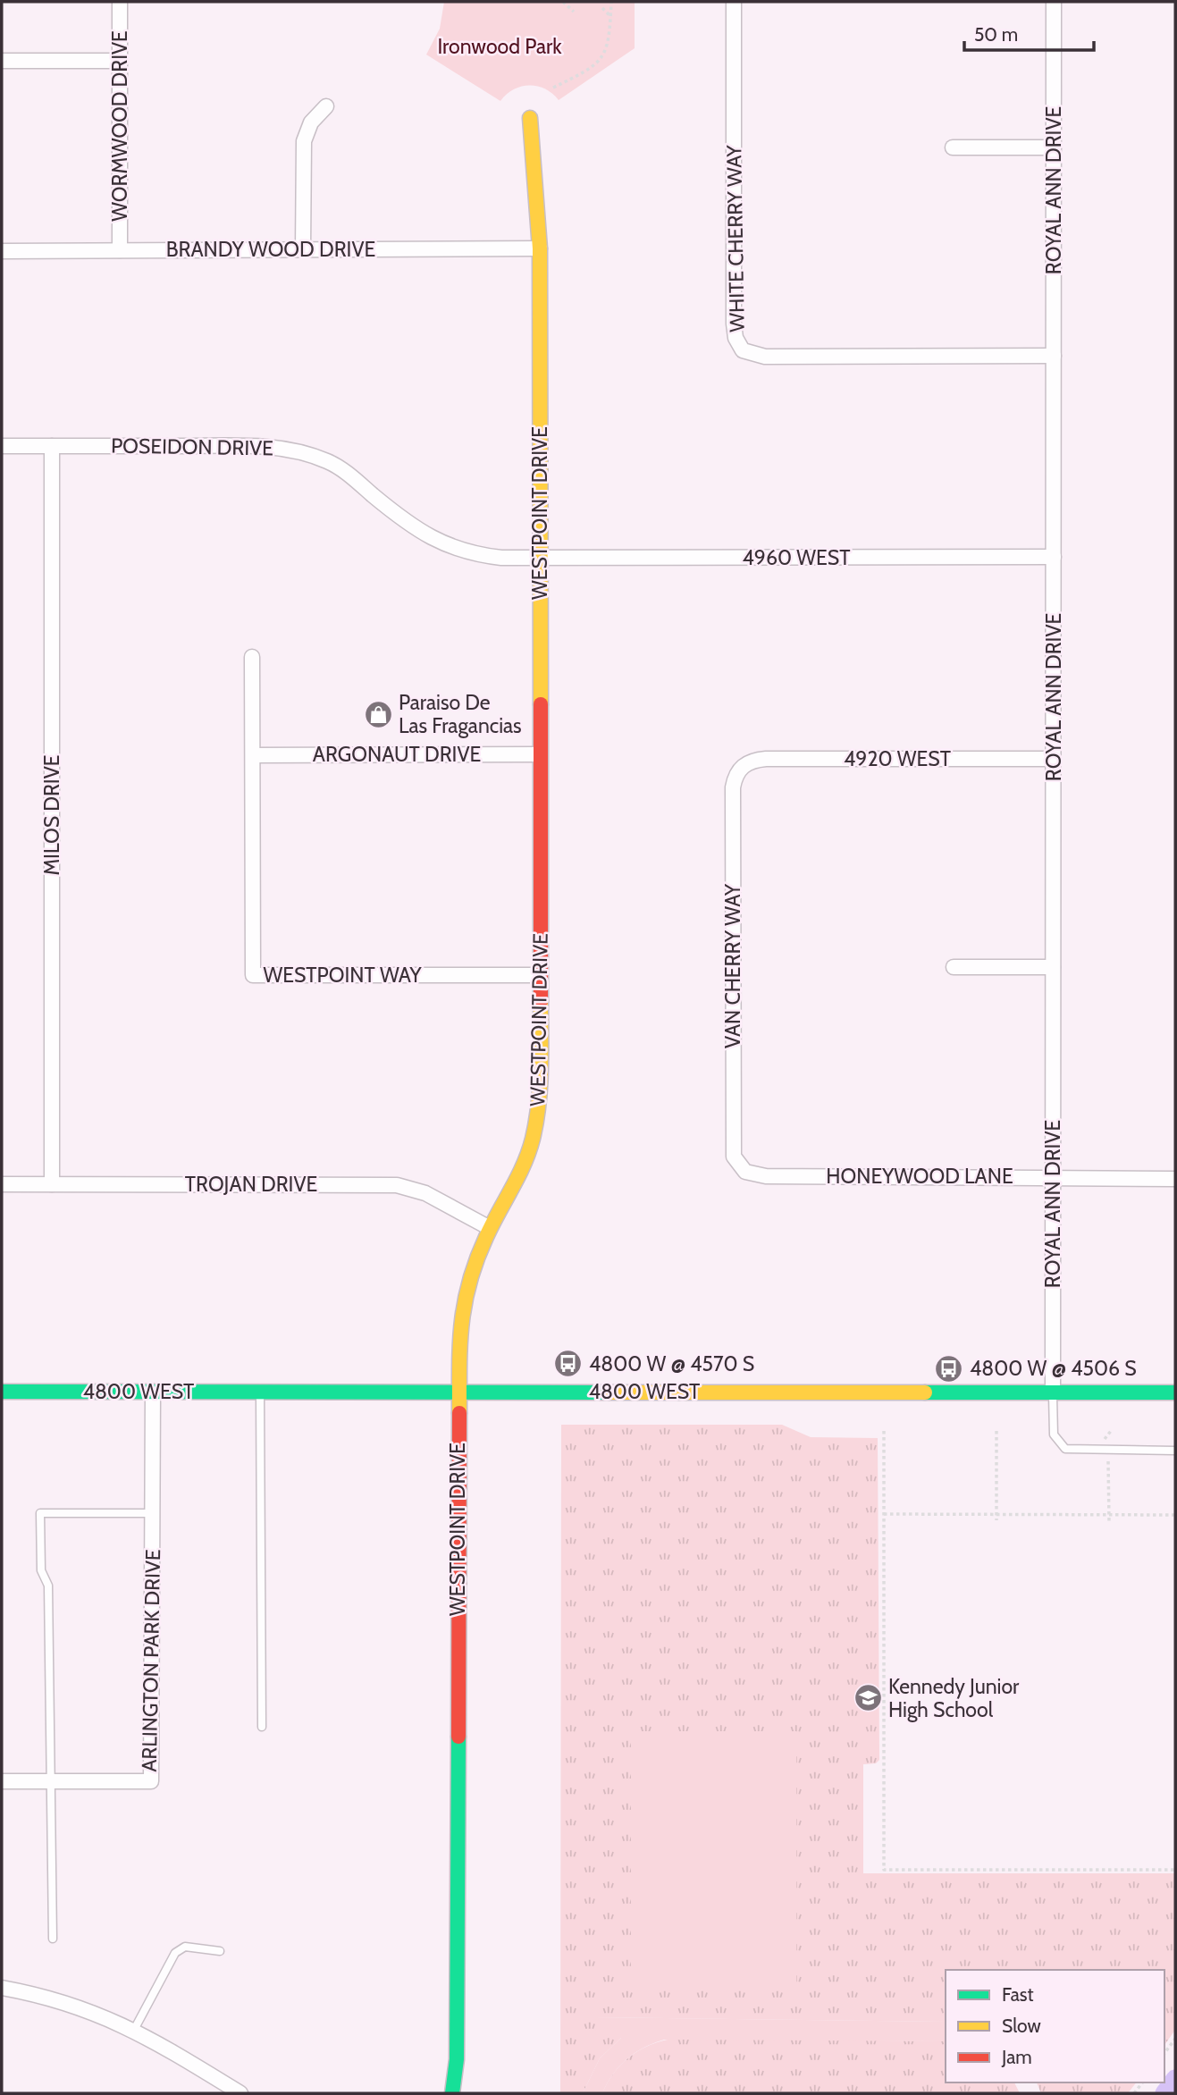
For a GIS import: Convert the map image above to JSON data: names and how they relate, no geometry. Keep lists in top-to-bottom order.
{
  "streets": {
    "street": [
      "WORMWOOD DRIVE",
      "ROYAL ANN DRIVE",
      "WHITE CHERRY WAY",
      "BRANDY WOOD DRIVE",
      "POSEIDON DRIVE",
      "WESTPOINT DRIVE",
      "4960 WEST",
      "ARGONAUT DRIVE",
      "4920 WEST",
      "MILOS DRIVE",
      "VAN CHERRY WAY",
      "WESTPOINT WAY",
      "HONEYWOOD LANE",
      "TROJAN DRIVE",
      "4800 WEST",
      "ARLINGTON PARK DRIVE"
    ]
  },
  "crossings": [
    ["WORMWOOD DRIVE", "BRANDY WOOD DRIVE"],
    ["ROYAL ANN DRIVE", "WHITE CHERRY WAY"],
    ["ROYAL ANN DRIVE", "4960 WEST"],
    ["ROYAL ANN DRIVE", "4920 WEST"],
    ["ROYAL ANN DRIVE", "HONEYWOOD LANE"],
    ["ROYAL ANN DRIVE", "4800 WEST"],
    ["BRANDY WOOD DRIVE", "WESTPOINT DRIVE"],
    ["POSEIDON DRIVE", "WESTPOINT DRIVE"],
    ["POSEIDON DRIVE", "4960 WEST"],
    ["POSEIDON DRIVE", "MILOS DRIVE"],
    ["WESTPOINT DRIVE", "4960 WEST"],
    ["WESTPOINT DRIVE", "ARGONAUT DRIVE"],
    ["WESTPOINT DRIVE", "WESTPOINT WAY"],
    ["WESTPOINT DRIVE", "TROJAN DRIVE"],
    ["WESTPOINT DRIVE", "4800 WEST"],
    ["ARGONAUT DRIVE", "WESTPOINT WAY"],
    ["4920 WEST", "VAN CHERRY WAY"],
    ["MILOS DRIVE", "TROJAN DRIVE"],
    ["VAN CHERRY WAY", "HONEYWOOD LANE"],
    ["4800 WEST", "ARLINGTON PARK DRIVE"]
  ],
  "parks": ["Ironwood Park"],
  "places": {
    "shop": ["Paraiso De Las Fragancias"],
    "bus stop": ["4800 W @ 4570 S", "4800 W @ 4506 S"],
    "school or university": ["Kennedy Junior High School"]
  },
  "legend": ["Fast", "Slow", "Jam"],
  "scale_bar": "50 m"
}
